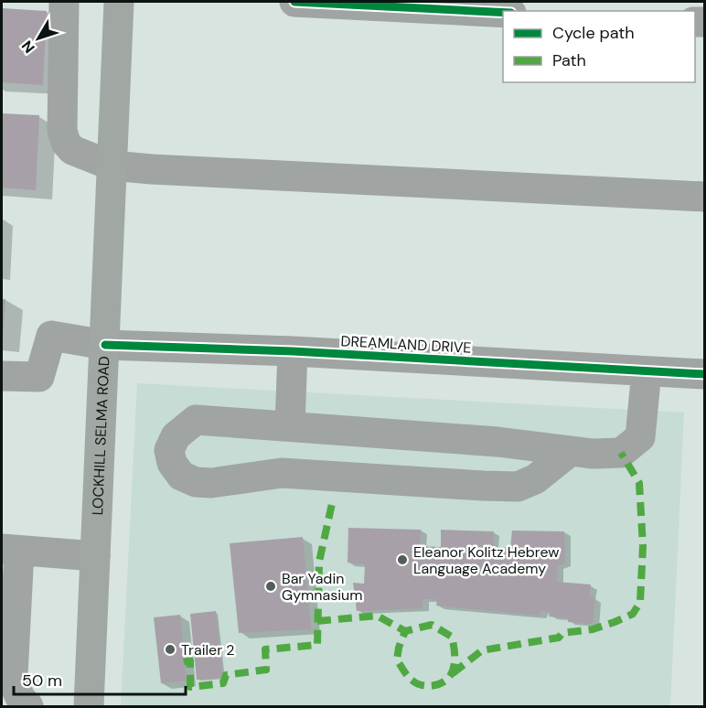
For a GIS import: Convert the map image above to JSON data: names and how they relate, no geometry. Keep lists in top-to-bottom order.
{
  "streets": {
    "main road": ["LOCKHILL SELMA ROAD"],
    "street": ["DREAMLAND DRIVE"]
  },
  "crossings": [
    ["DREAMLAND DRIVE", "LOCKHILL SELMA ROAD"]
  ],
  "places": ["Eleanor Kolitz Hebrew Language Academy", "Bar Yadin Gymnasium", "Trailer 2"],
  "legend": ["Cycle path", "Path"],
  "scale_bar": "50 m",
  "north": "bottom left"
}
